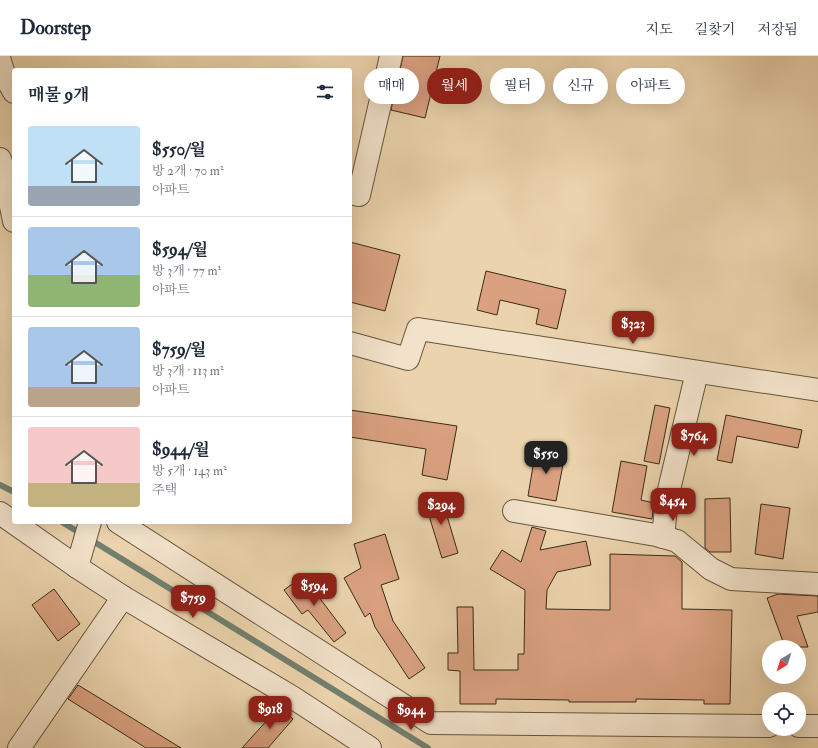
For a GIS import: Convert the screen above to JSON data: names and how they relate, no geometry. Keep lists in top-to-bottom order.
{
  "north": "bottom left",
  "page": {
    "header": "Doorstep",
    "nav": ["지도", "길찾기", "저장됨"],
    "chip": [
      "매매",
      "월세",
      "필터",
      "신규",
      "아파트"
    ],
    "heading": "매물 9개",
    "list": [
      {
        "name": "$550/월",
        "note": "방 2개 · 70 m² · 아파트"
      },
      {
        "name": "$594/월",
        "note": "방 3개 · 77 m² · 아파트"
      },
      {
        "name": "$759/월",
        "note": "방 3개 · 113 m² · 아파트"
      },
      {
        "name": "$944/월",
        "note": "방 5개 · 143 m² · 주택"
      }
    ],
    "price": [
      "$323",
      "$764",
      "$550",
      "$454",
      "$294",
      "$594",
      "$759",
      "$918",
      "$944"
    ]
  }
}
